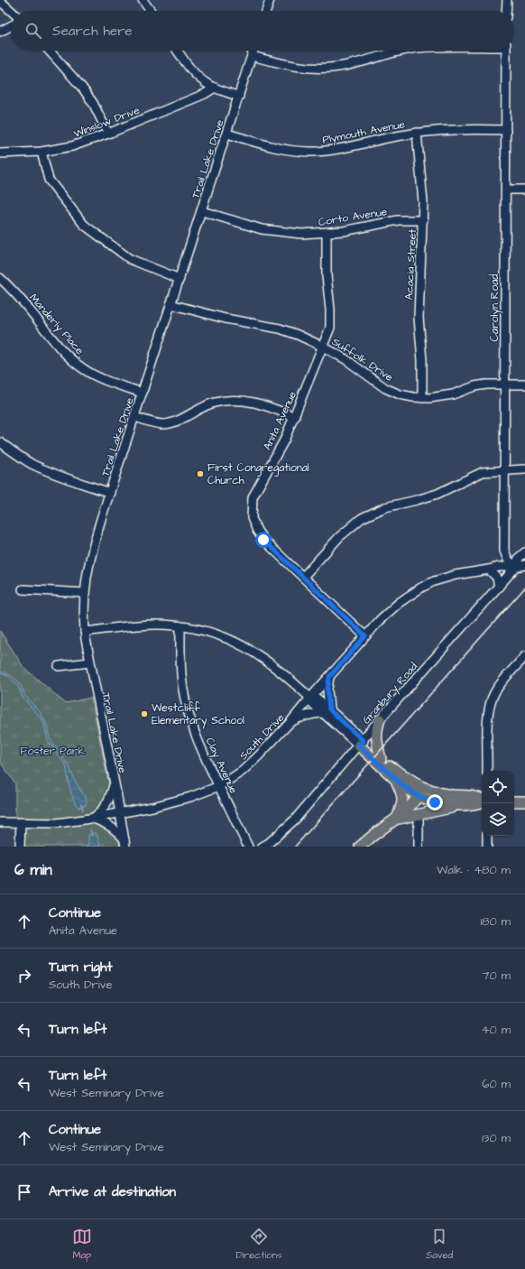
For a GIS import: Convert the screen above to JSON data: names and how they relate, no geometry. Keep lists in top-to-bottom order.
{
  "streets": {
    "street": [
      "Winslow Drive",
      "Plymouth Avenue",
      "Trail Lake Drive",
      "Corto Avenue",
      "Acacia Street",
      "Carolyn Road",
      "Manderly Place",
      "Suffolk Drive",
      "Anita Avenue",
      "Granbury Road",
      "South Drive",
      "Clay Avenue"
    ]
  },
  "crossings": [
    ["Plymouth Avenue", "Trail Lake Drive"],
    ["Plymouth Avenue", "Acacia Street"],
    ["Plymouth Avenue", "Carolyn Road"],
    ["Trail Lake Drive", "Corto Avenue"],
    ["Trail Lake Drive", "Manderly Place"],
    ["Trail Lake Drive", "Suffolk Drive"],
    ["Trail Lake Drive", "South Drive"],
    ["Corto Avenue", "Acacia Street"],
    ["Corto Avenue", "Anita Avenue"],
    ["Acacia Street", "Suffolk Drive"],
    ["Carolyn Road", "Suffolk Drive"],
    ["Carolyn Road", "Granbury Road"],
    ["Carolyn Road", "South Drive"],
    ["Suffolk Drive", "Anita Avenue"],
    ["Anita Avenue", "South Drive"],
    ["Granbury Road", "South Drive"],
    ["South Drive", "Clay Avenue"]
  ],
  "parks": ["Foster Park"],
  "places": ["First Congregational Church", "Westcliff Elementary School"],
  "page": {
    "search": "Search here",
    "heading": ["6 min", "Walk · 480 m"],
    "list": [
      ["Continue", "Anita Avenue", "180 m"],
      ["Turn right", "South Drive", "70 m"],
      ["Turn left", "40 m"],
      ["Turn left", "West Seminary Drive", "60 m"],
      ["Continue", "West Seminary Drive", "130 m"],
      "Arrive at destination"
    ],
    "nav": ["Map", "Directions", "Saved"]
  }
}
